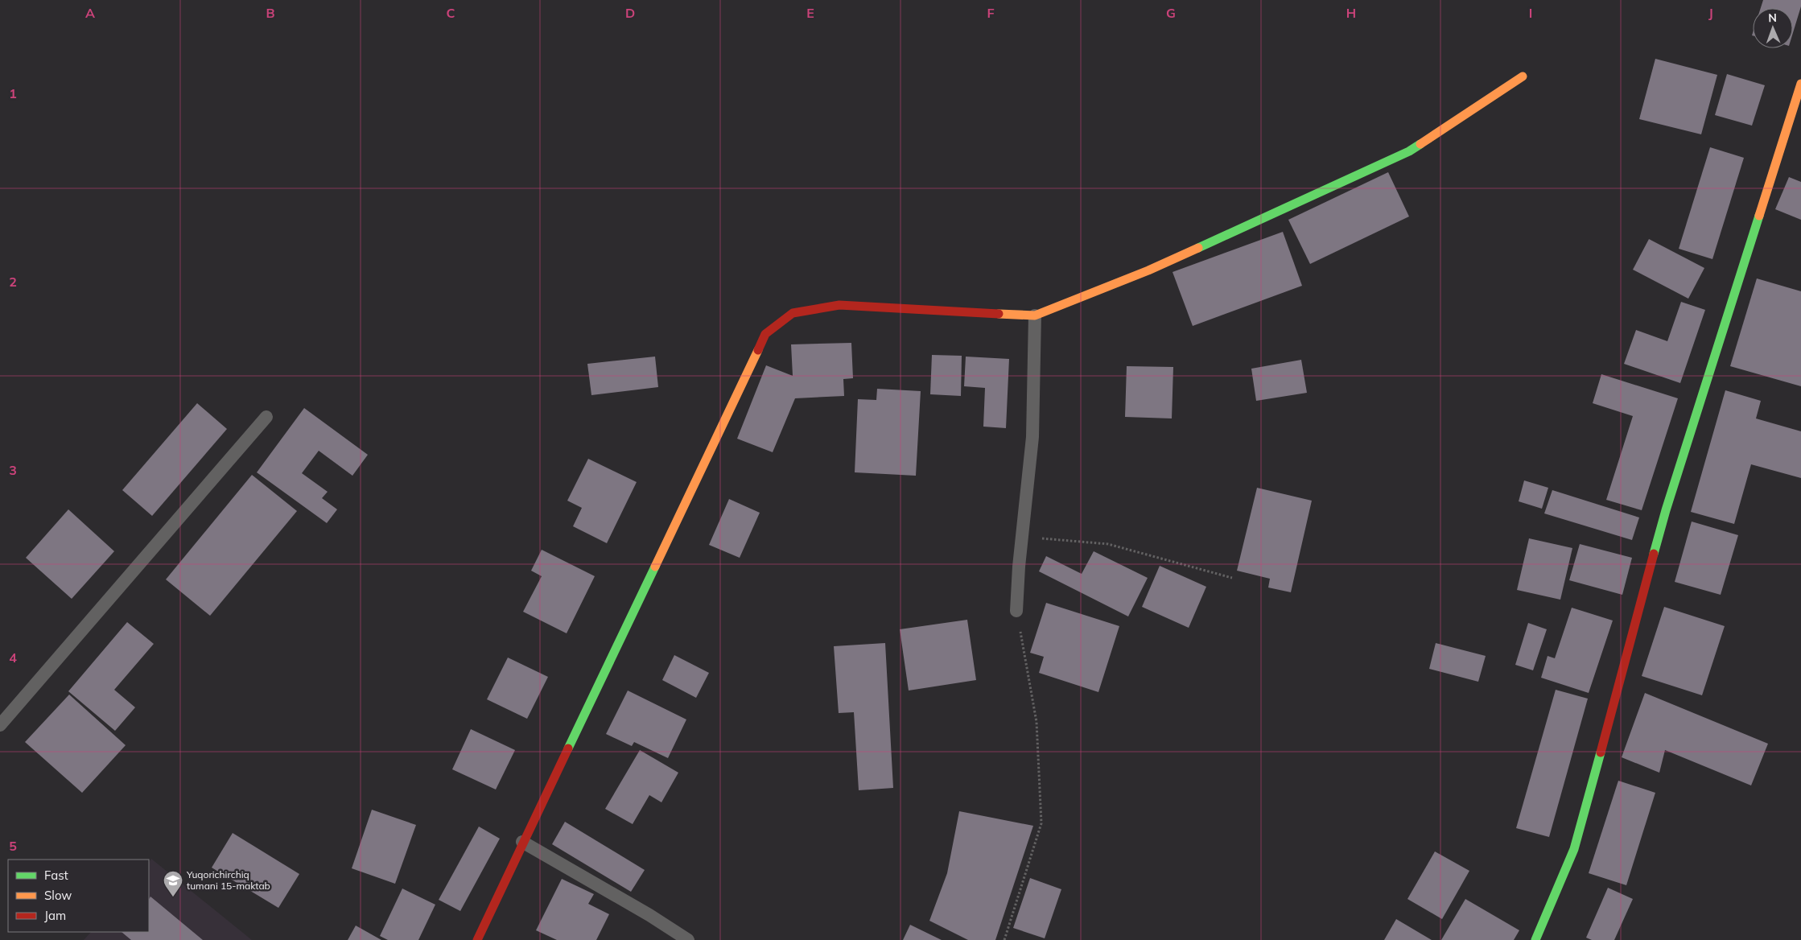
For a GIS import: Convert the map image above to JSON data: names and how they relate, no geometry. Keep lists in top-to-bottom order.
{
  "places": {
    "school or university": ["Yuqorichirchiq tumani 15-maktab"]
  },
  "legend": ["Fast", "Slow", "Jam"],
  "north": "top",
  "grid": {
    "columns": [
      "A",
      "B",
      "C",
      "D",
      "E",
      "F",
      "G",
      "H",
      "I",
      "J"
    ],
    "rows": [
      "1",
      "2",
      "3",
      "4",
      "5"
    ]
  }
}
